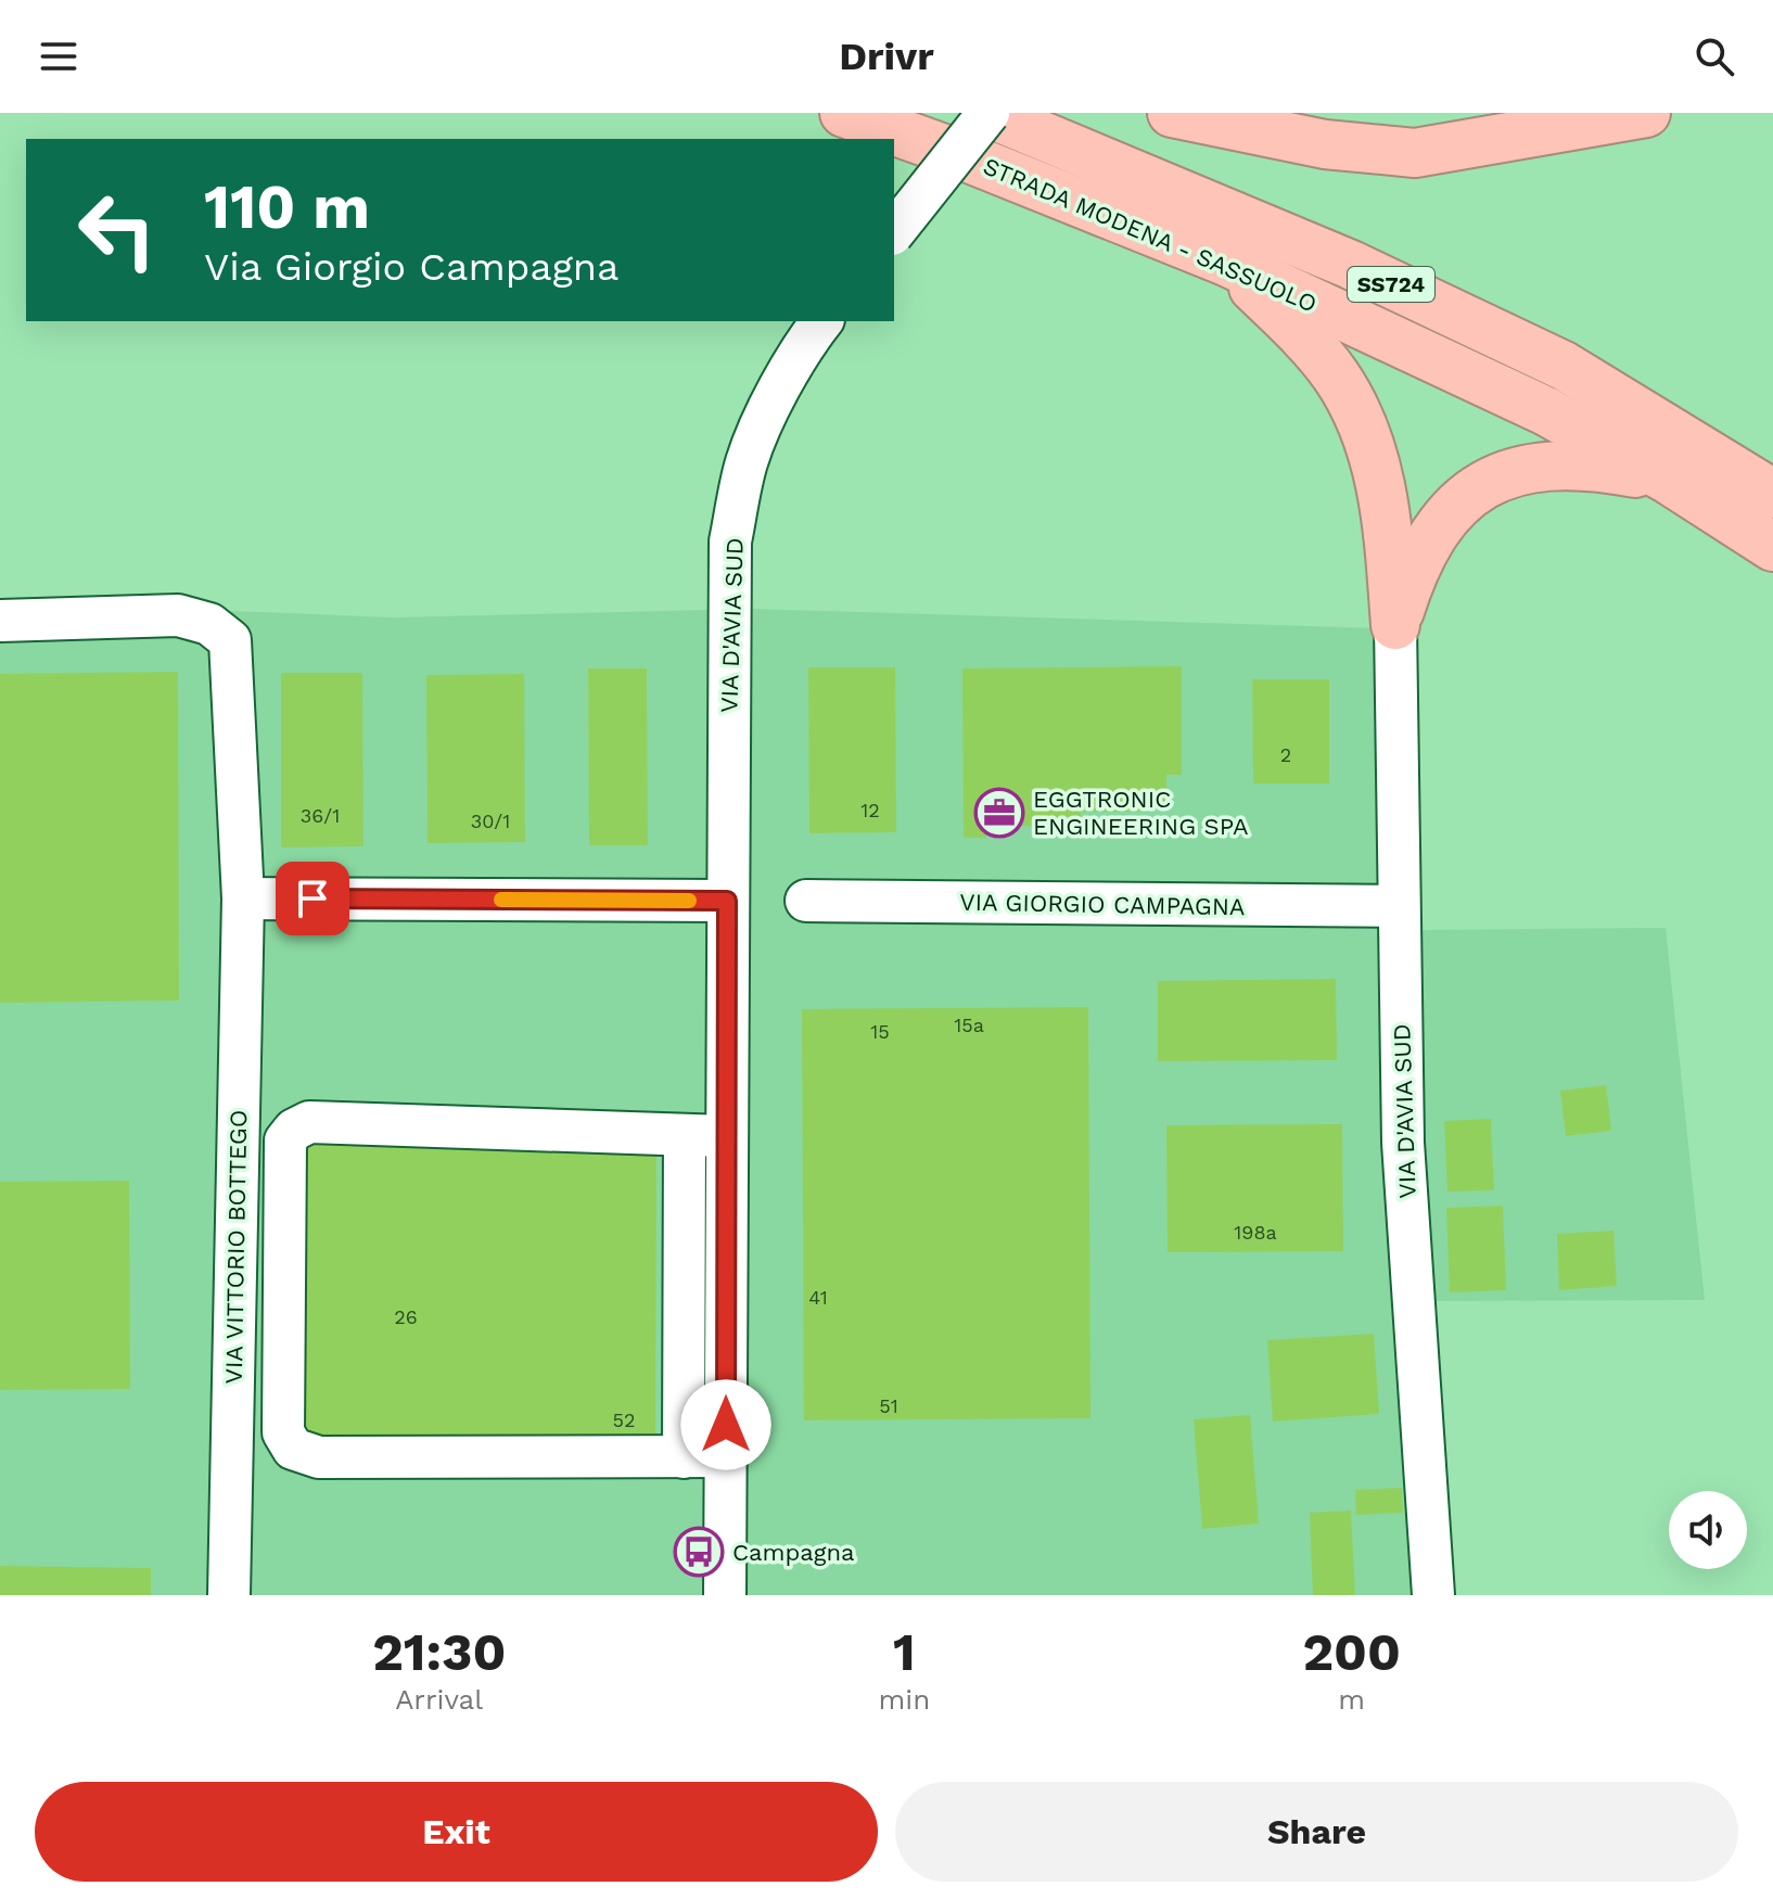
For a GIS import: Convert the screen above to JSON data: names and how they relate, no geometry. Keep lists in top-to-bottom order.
{
  "streets": {
    "highway": ["STRADA MODENA - SASSUOLO", "SS724"],
    "street": ["VIA D'AVIA SUD", "VIA GIORGIO CAMPAGNA", "VIA VITTORIO BOTTEGO"]
  },
  "crossings": [
    ["VIA D'AVIA SUD", "VIA GIORGIO CAMPAGNA"]
  ],
  "places": {
    "office": ["EGGTRONIC ENGINEERING SPA"],
    "bus stop": ["Campagna"]
  },
  "house_numbers": [
    "2",
    "12",
    "36/1",
    "30/1",
    "15a",
    "15",
    "198a",
    "41",
    "26",
    "51",
    "52"
  ],
  "page": {
    "header": "Drivr",
    "turn": ["110 m", "Via Giorgio Campagna"],
    "eta": [
      "21:30",
      "Arrival",
      "1",
      "min",
      "200",
      "m"
    ],
    "buttons": ["Exit", "Share"]
  }
}
